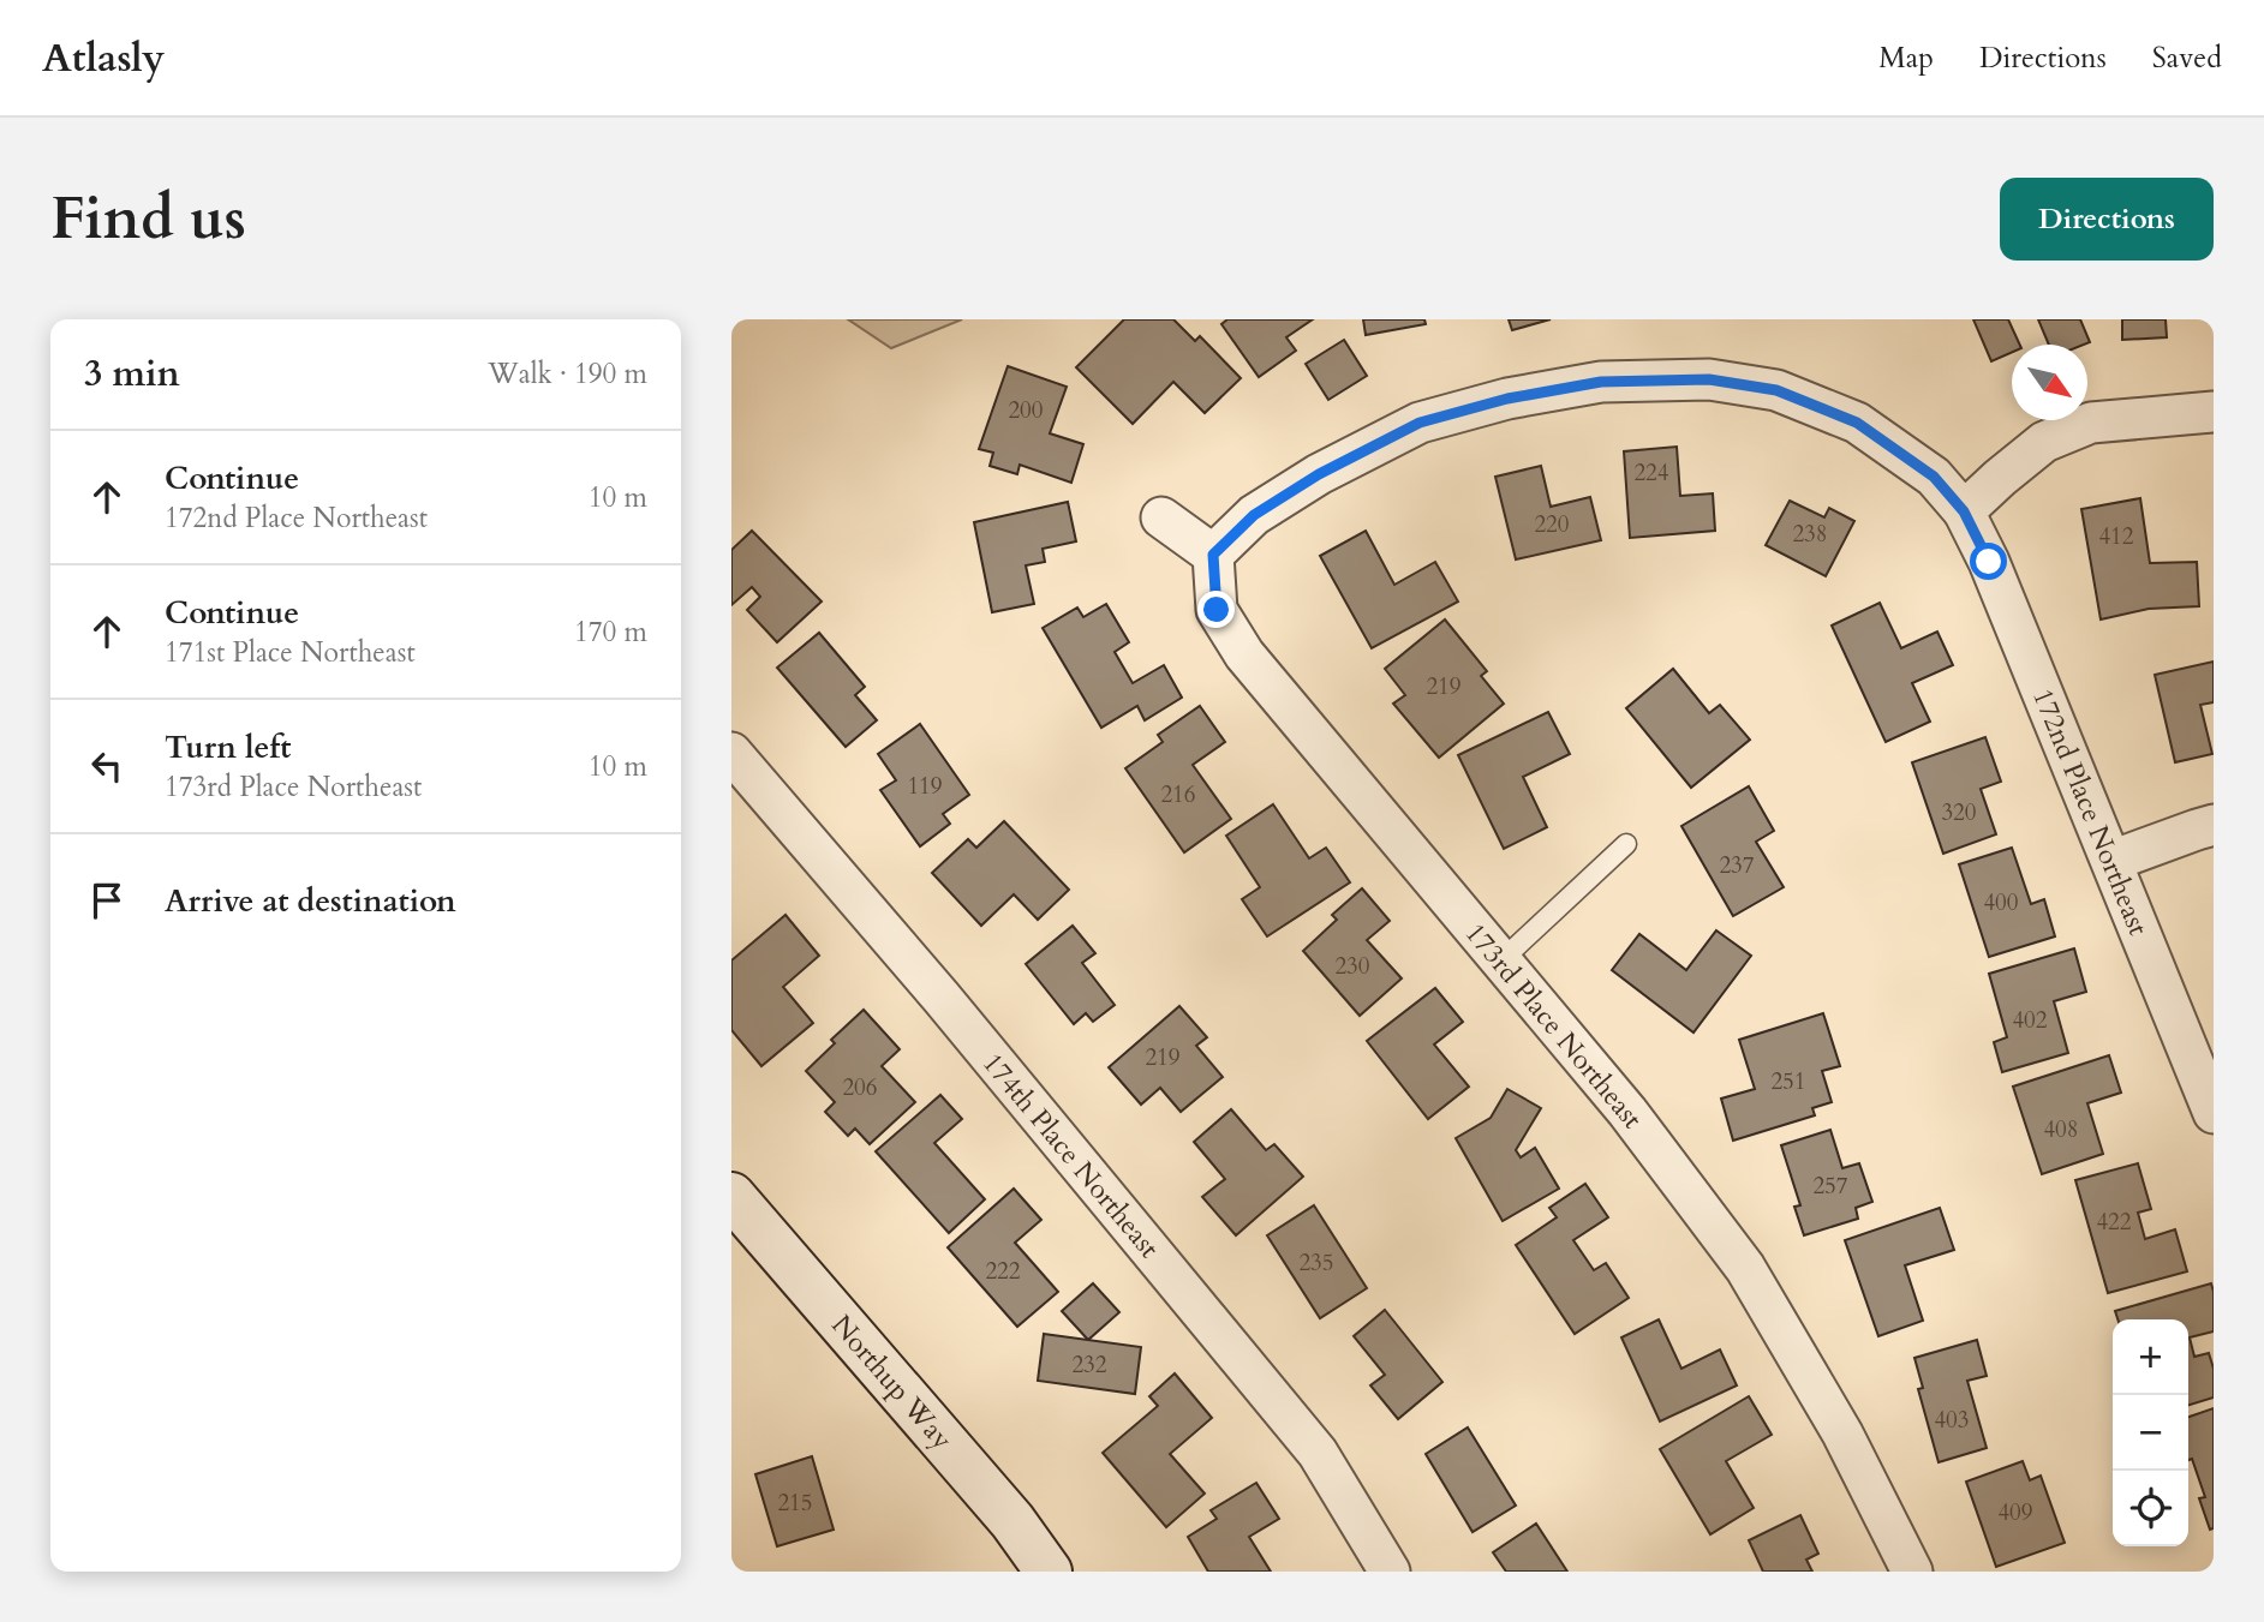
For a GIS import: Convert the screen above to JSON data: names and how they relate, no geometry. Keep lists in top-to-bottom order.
{
  "streets": {
    "street": [
      "172nd Place Northeast",
      "173rd Place Northeast",
      "174th Place Northeast",
      "Northup Way"
    ]
  },
  "crossings": [
    ["172nd Place Northeast", "173rd Place Northeast"]
  ],
  "house_numbers": [
    "200",
    "224",
    "220",
    "238",
    "412",
    "219",
    "119",
    "216",
    "320",
    "237",
    "400",
    "230",
    "402",
    "219",
    "251",
    "206",
    "408",
    "257",
    "422",
    "235",
    "222",
    "232",
    "403",
    "215",
    "409"
  ],
  "north": "bottom right",
  "page": {
    "header": "Atlasly",
    "nav": ["Map", "Directions", "Saved"],
    "buttons": "Directions",
    "title": "Find us",
    "heading": ["3 min", "Walk · 190 m"],
    "list": [
      ["Continue", "172nd Place Northeast", "10 m"],
      ["Continue", "171st Place Northeast", "170 m"],
      ["Turn left", "173rd Place Northeast", "10 m"],
      "Arrive at destination"
    ],
    "map_buttons": ["+", "−"]
  }
}
